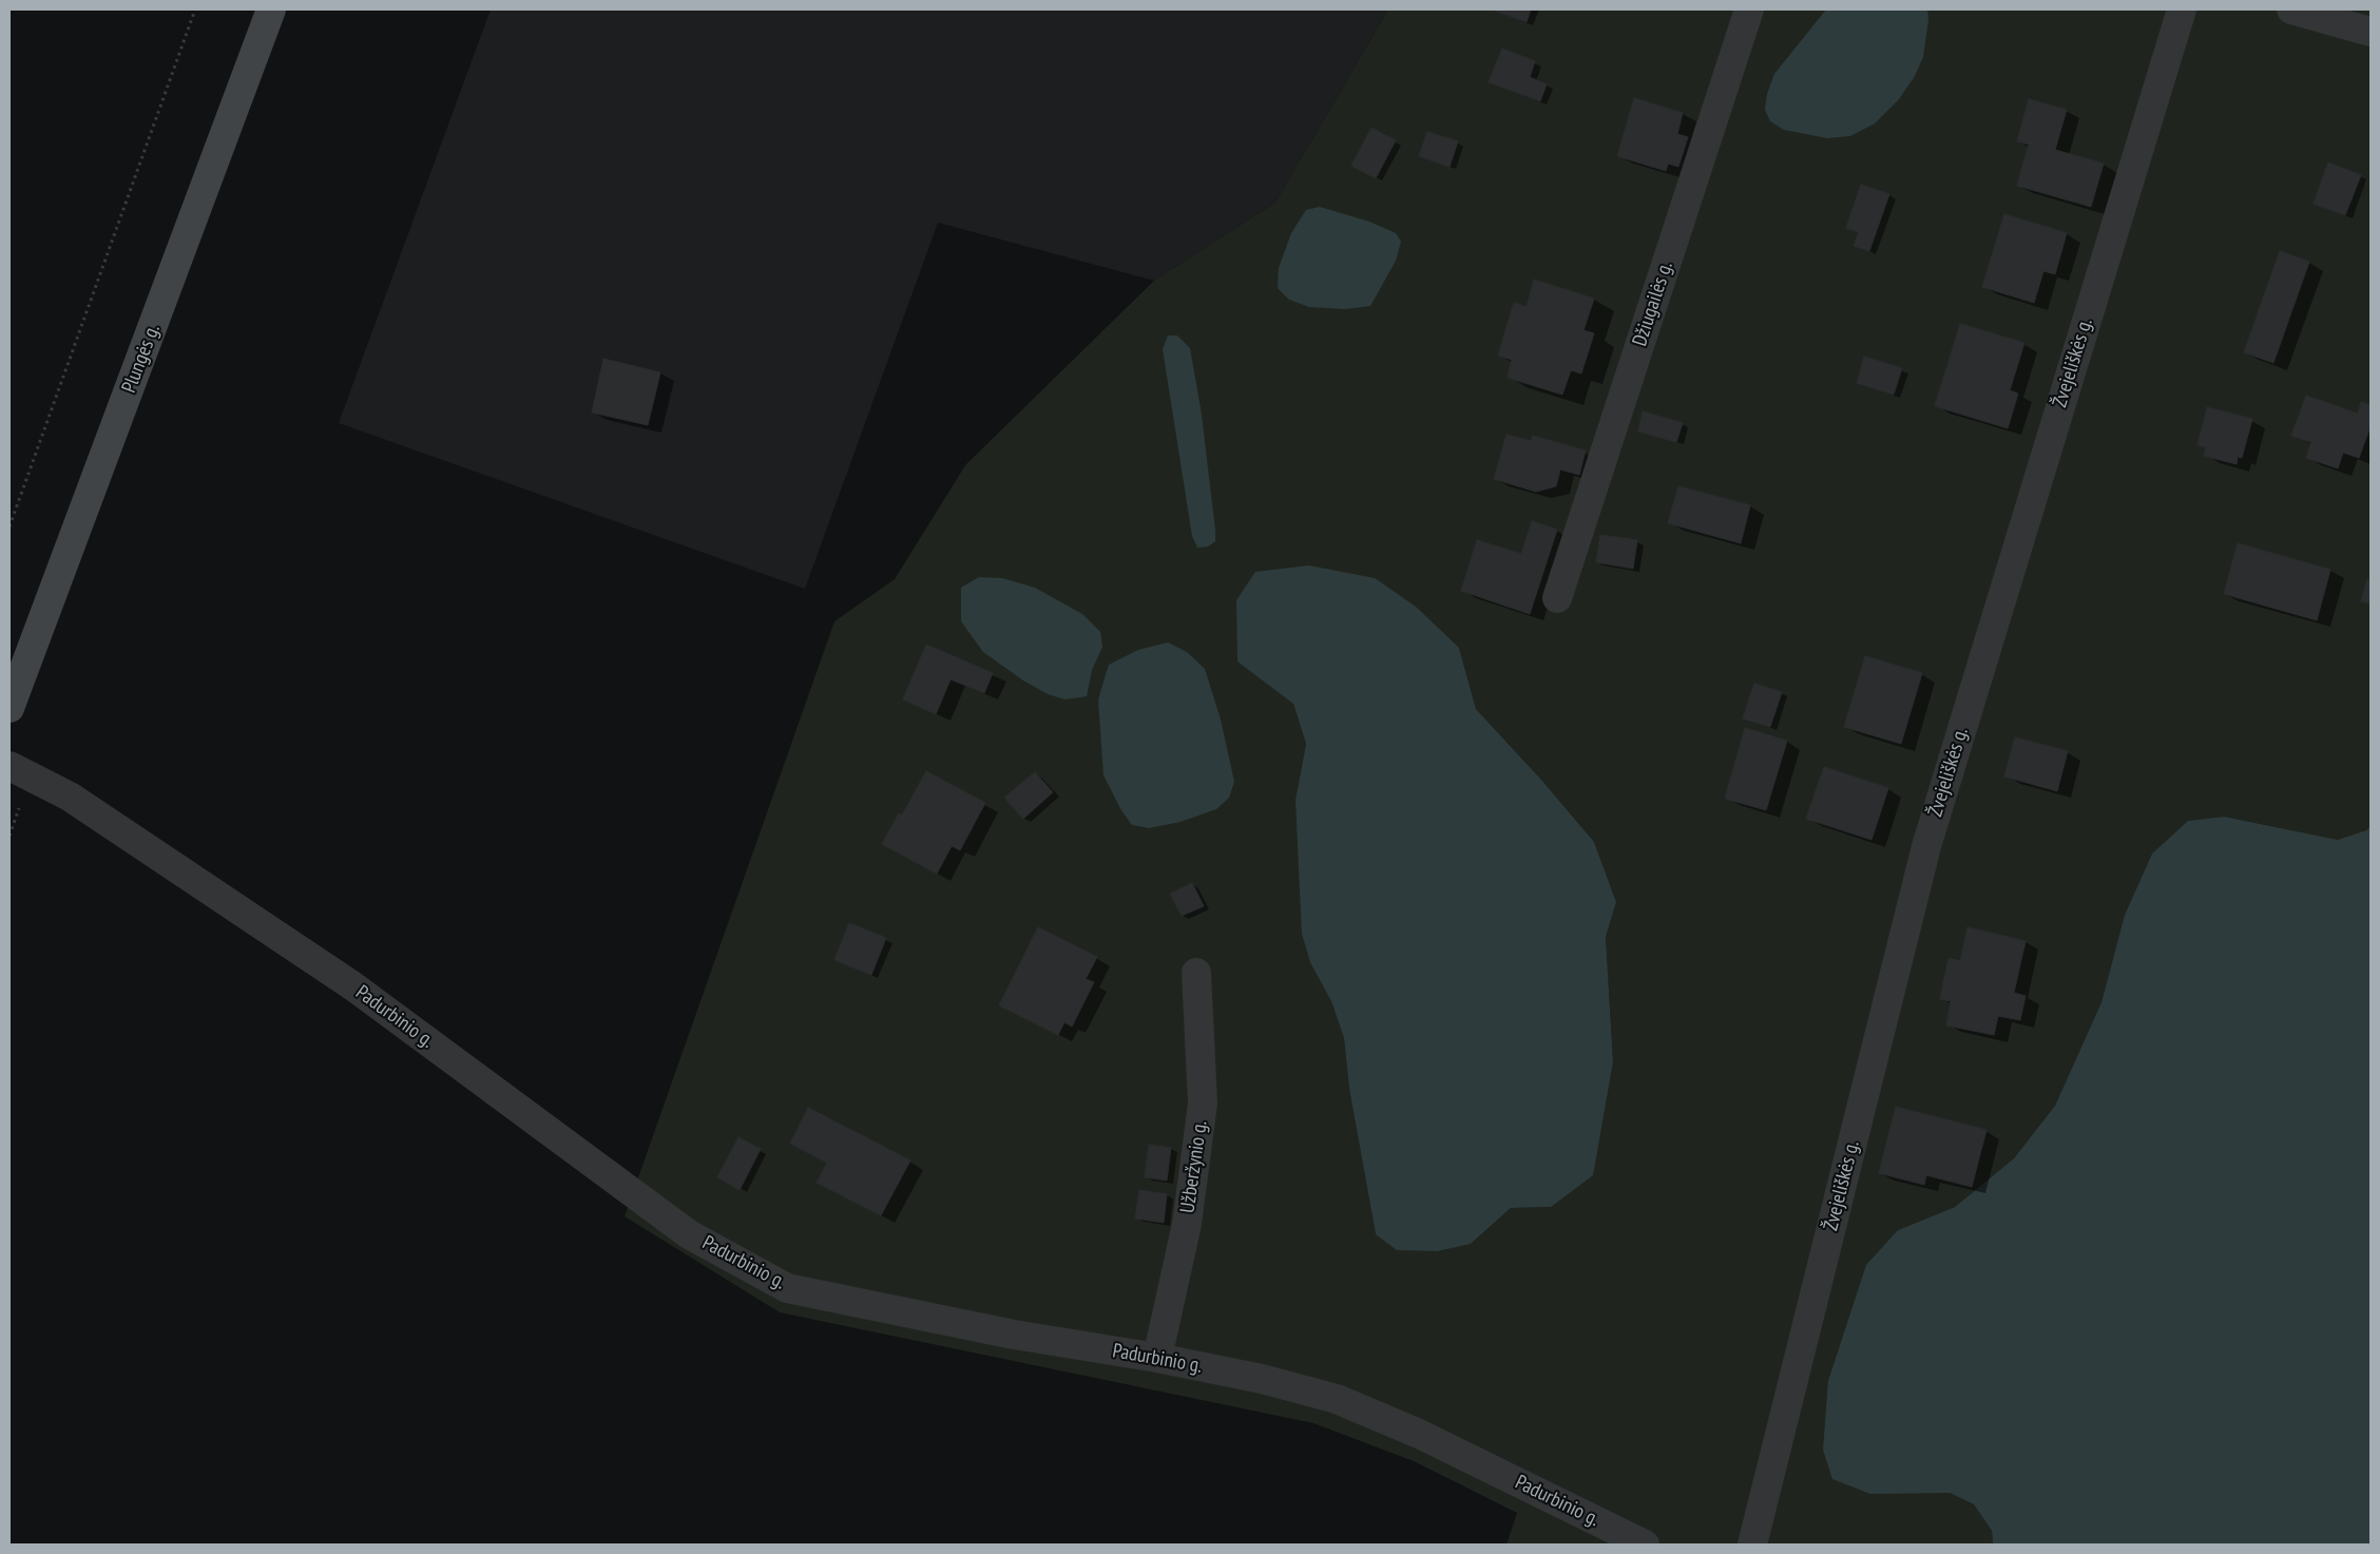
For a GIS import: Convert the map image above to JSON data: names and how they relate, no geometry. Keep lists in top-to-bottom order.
{
  "streets": {
    "main road": ["Plungės g."],
    "street": [
      "Džiugailės g.",
      "Žvejeliškės g.",
      "Padurbinio g.",
      "Užberžynio g."
    ]
  },
  "crossings": [
    ["Padurbinio g.", "Užberžynio g."]
  ]
}
